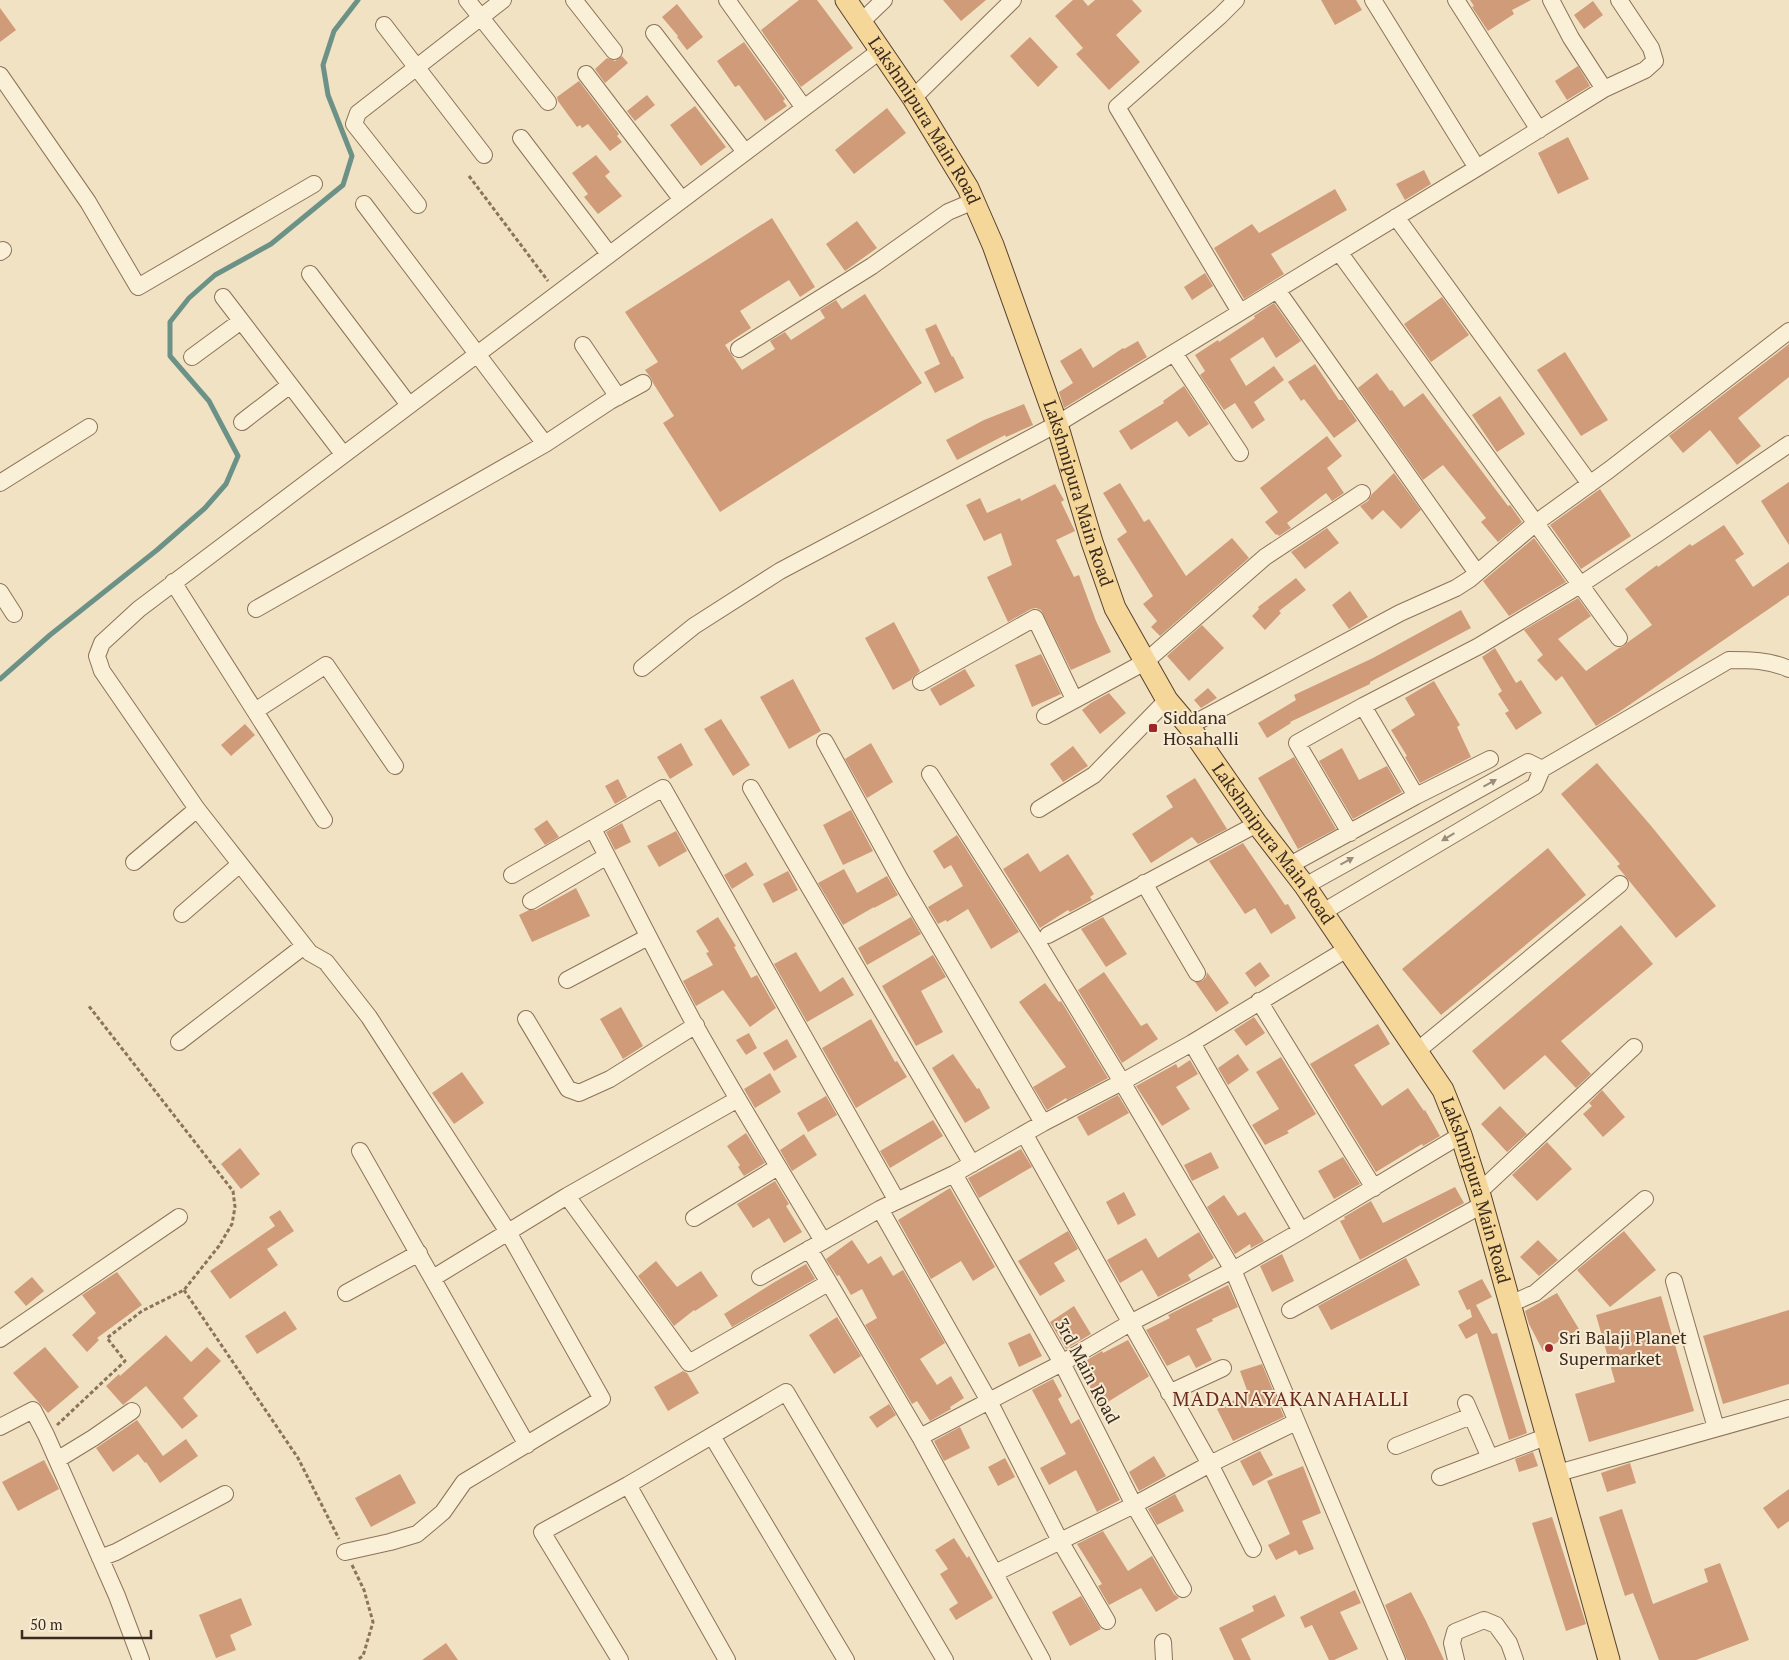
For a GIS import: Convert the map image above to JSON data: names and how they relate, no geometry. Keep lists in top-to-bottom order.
{
  "streets": {
    "main road": ["Lakshmipura Main Road"],
    "street": ["3rd Main Road"]
  },
  "districts": ["MADANAYAKANAHALLI"],
  "places": {
    "transit": ["Siddana Hosahalli"],
    "other": ["Sri Balaji Planet Supermarket"]
  },
  "scale_bar": "50 m"
}
